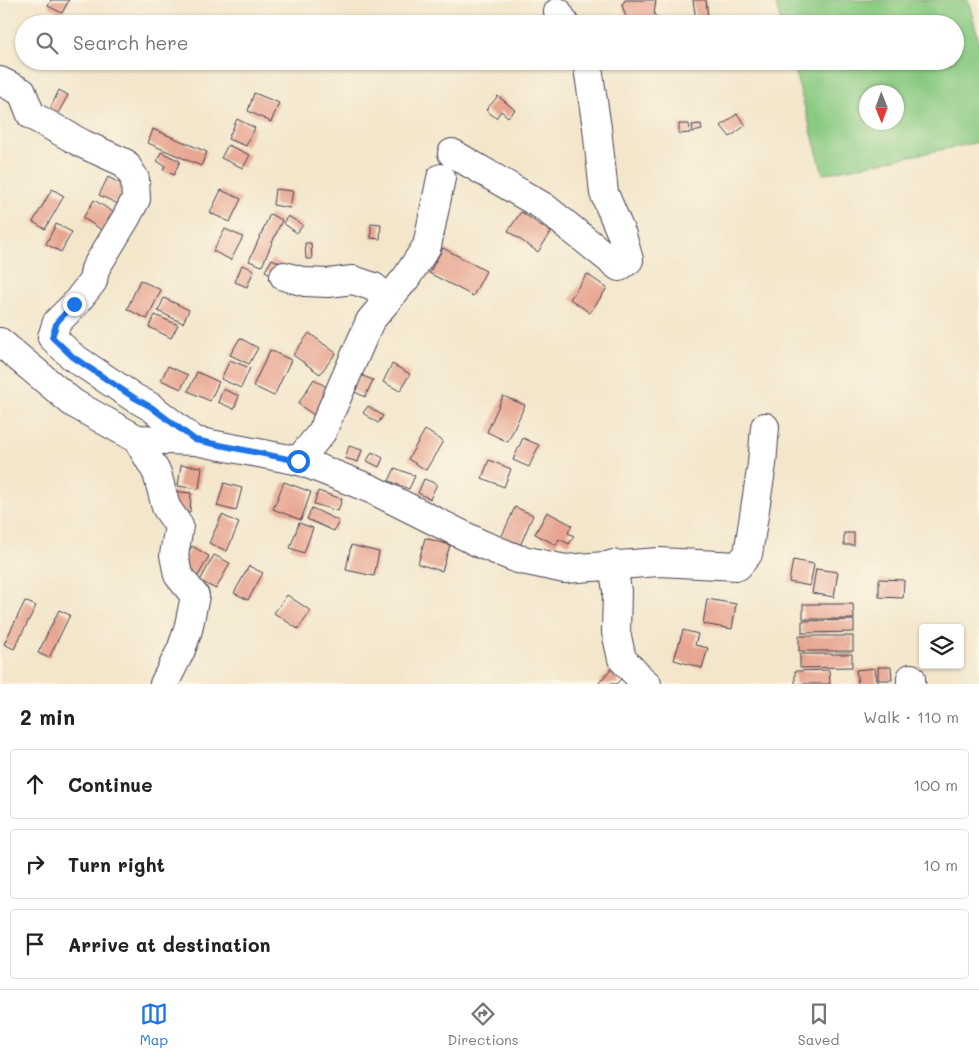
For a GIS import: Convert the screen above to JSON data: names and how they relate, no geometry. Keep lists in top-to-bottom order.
{
  "north": "bottom",
  "page": {
    "search": "Search here",
    "heading": ["2 min", "Walk · 110 m"],
    "list": [
      ["Continue", "100 m"],
      ["Turn right", "10 m"],
      "Arrive at destination"
    ],
    "nav": ["Map", "Directions", "Saved"]
  }
}
